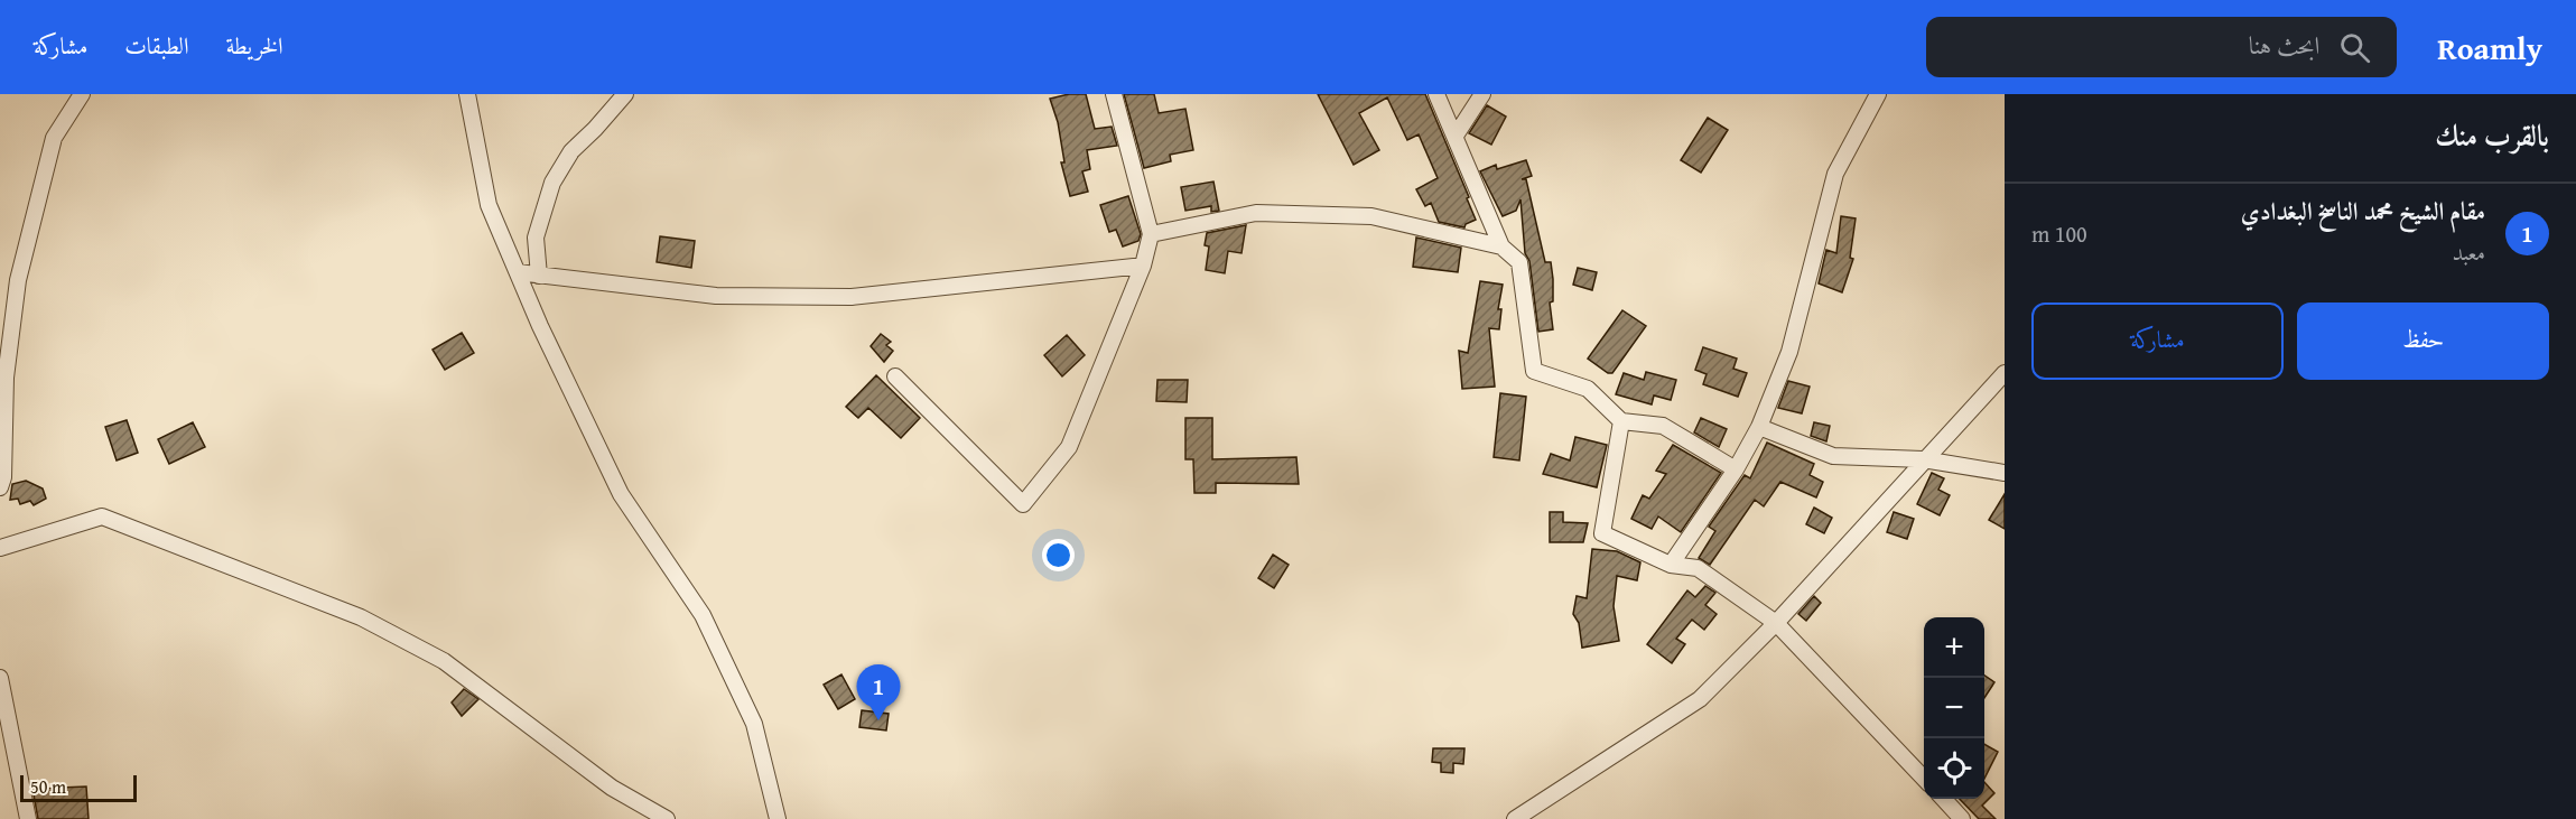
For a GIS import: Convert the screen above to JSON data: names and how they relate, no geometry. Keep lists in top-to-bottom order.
{
  "scale_bar": "50 m",
  "page": {
    "header": "Roamly",
    "search": "ابحث هنا",
    "nav": ["الخريطة", "الطبقات", "مشاركة"],
    "heading": "بالقرب منك",
    "list": [
      {
        "mark": "1",
        "name": "مقام الشيخ محمد الناسخ البغدادي",
        "note": "معبد",
        "value": "100 m"
      }
    ],
    "buttons": ["حفظ", "مشاركة"],
    "map_buttons": ["+", "−"],
    "pins": "1",
    "scale": "50 m"
  }
}
